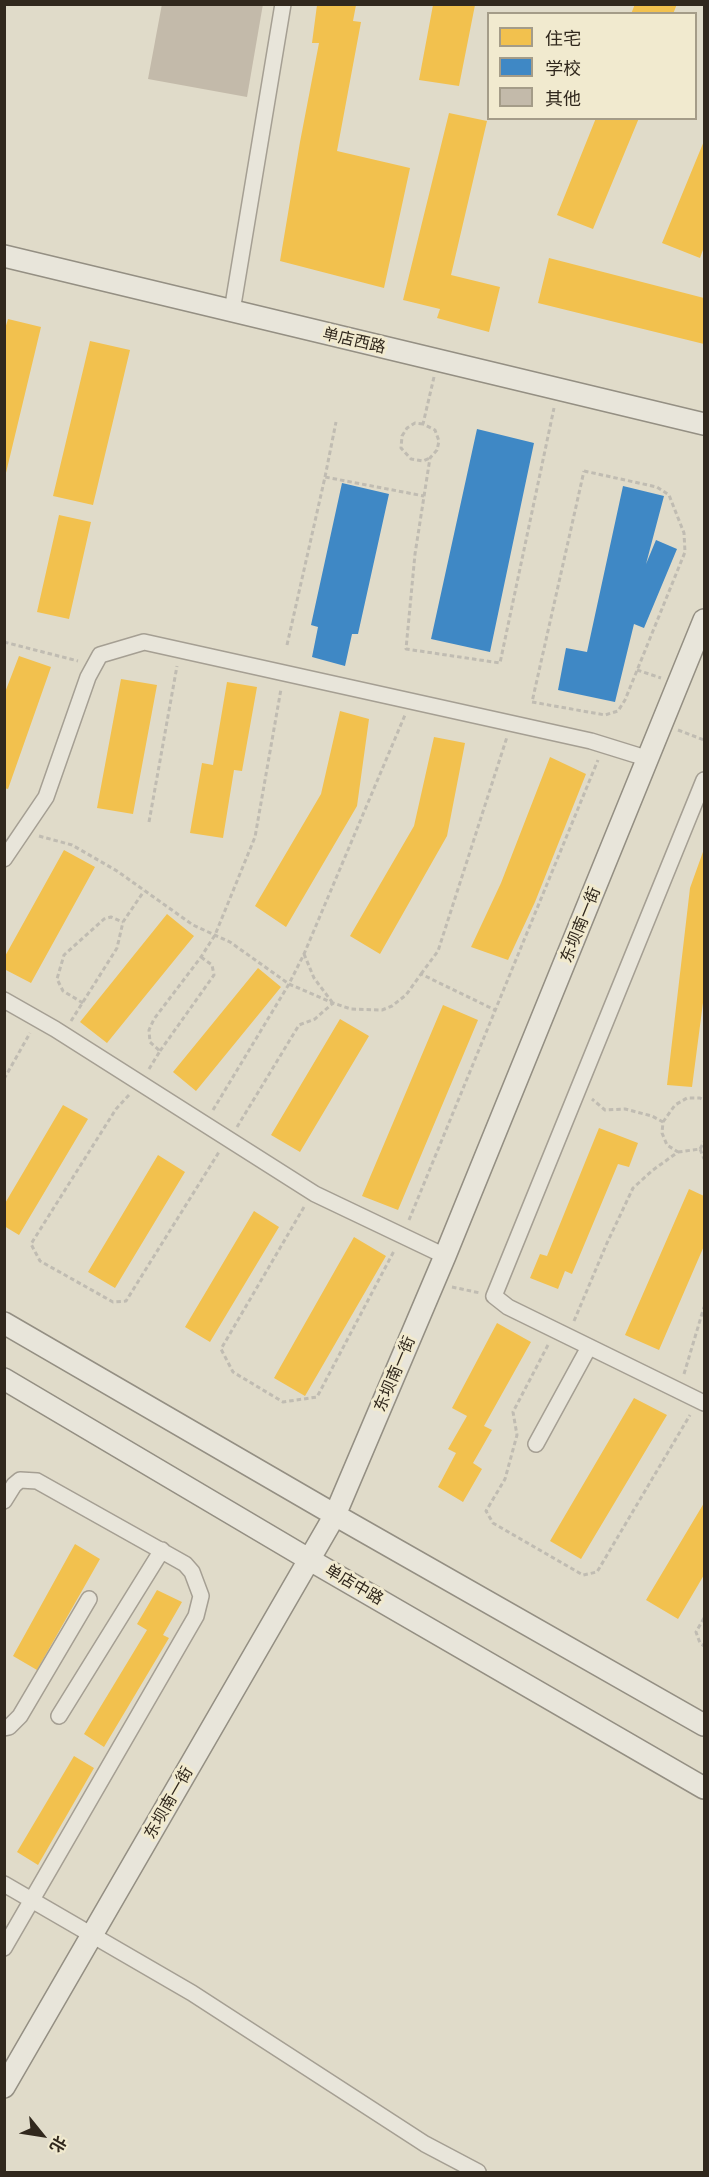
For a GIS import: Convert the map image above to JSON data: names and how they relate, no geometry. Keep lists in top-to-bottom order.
{
  "streets": {
    "street": ["单店西路", "东坝南一街", "单店中路"]
  },
  "crossings": [
    ["东坝南一街", "单店中路"]
  ],
  "legend": ["住宅", "学校", "其他"],
  "north": "bottom right"
}
